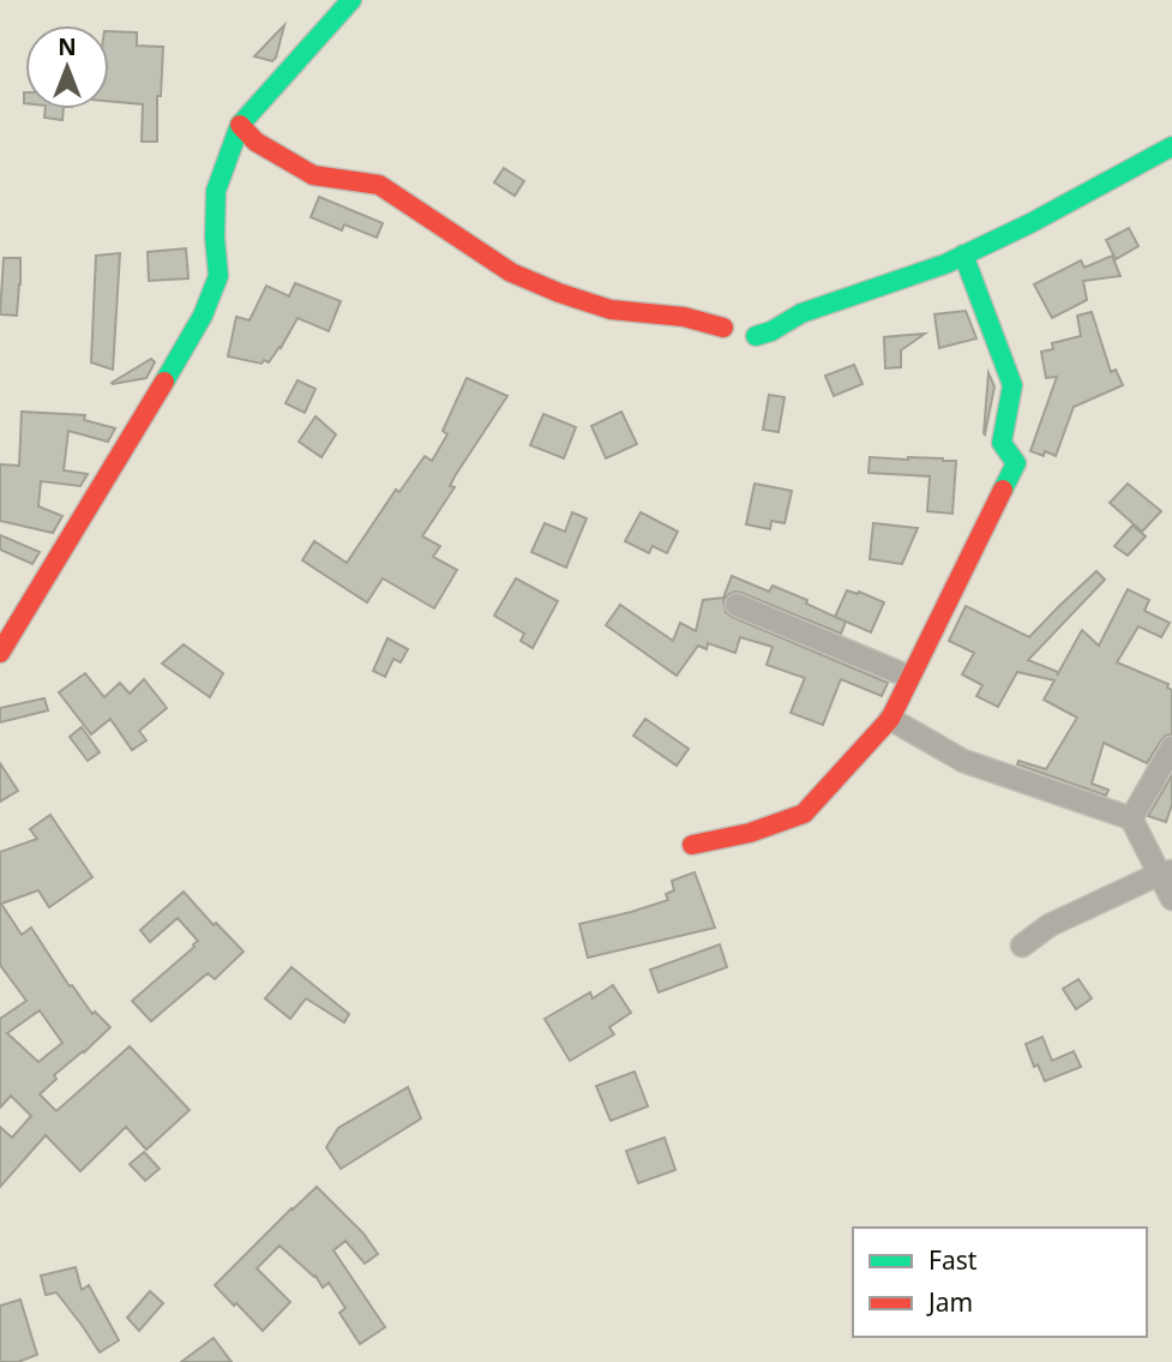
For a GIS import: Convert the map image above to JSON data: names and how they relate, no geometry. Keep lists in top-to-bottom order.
{
  "legend": ["Fast", "Jam"],
  "north": "top"
}
